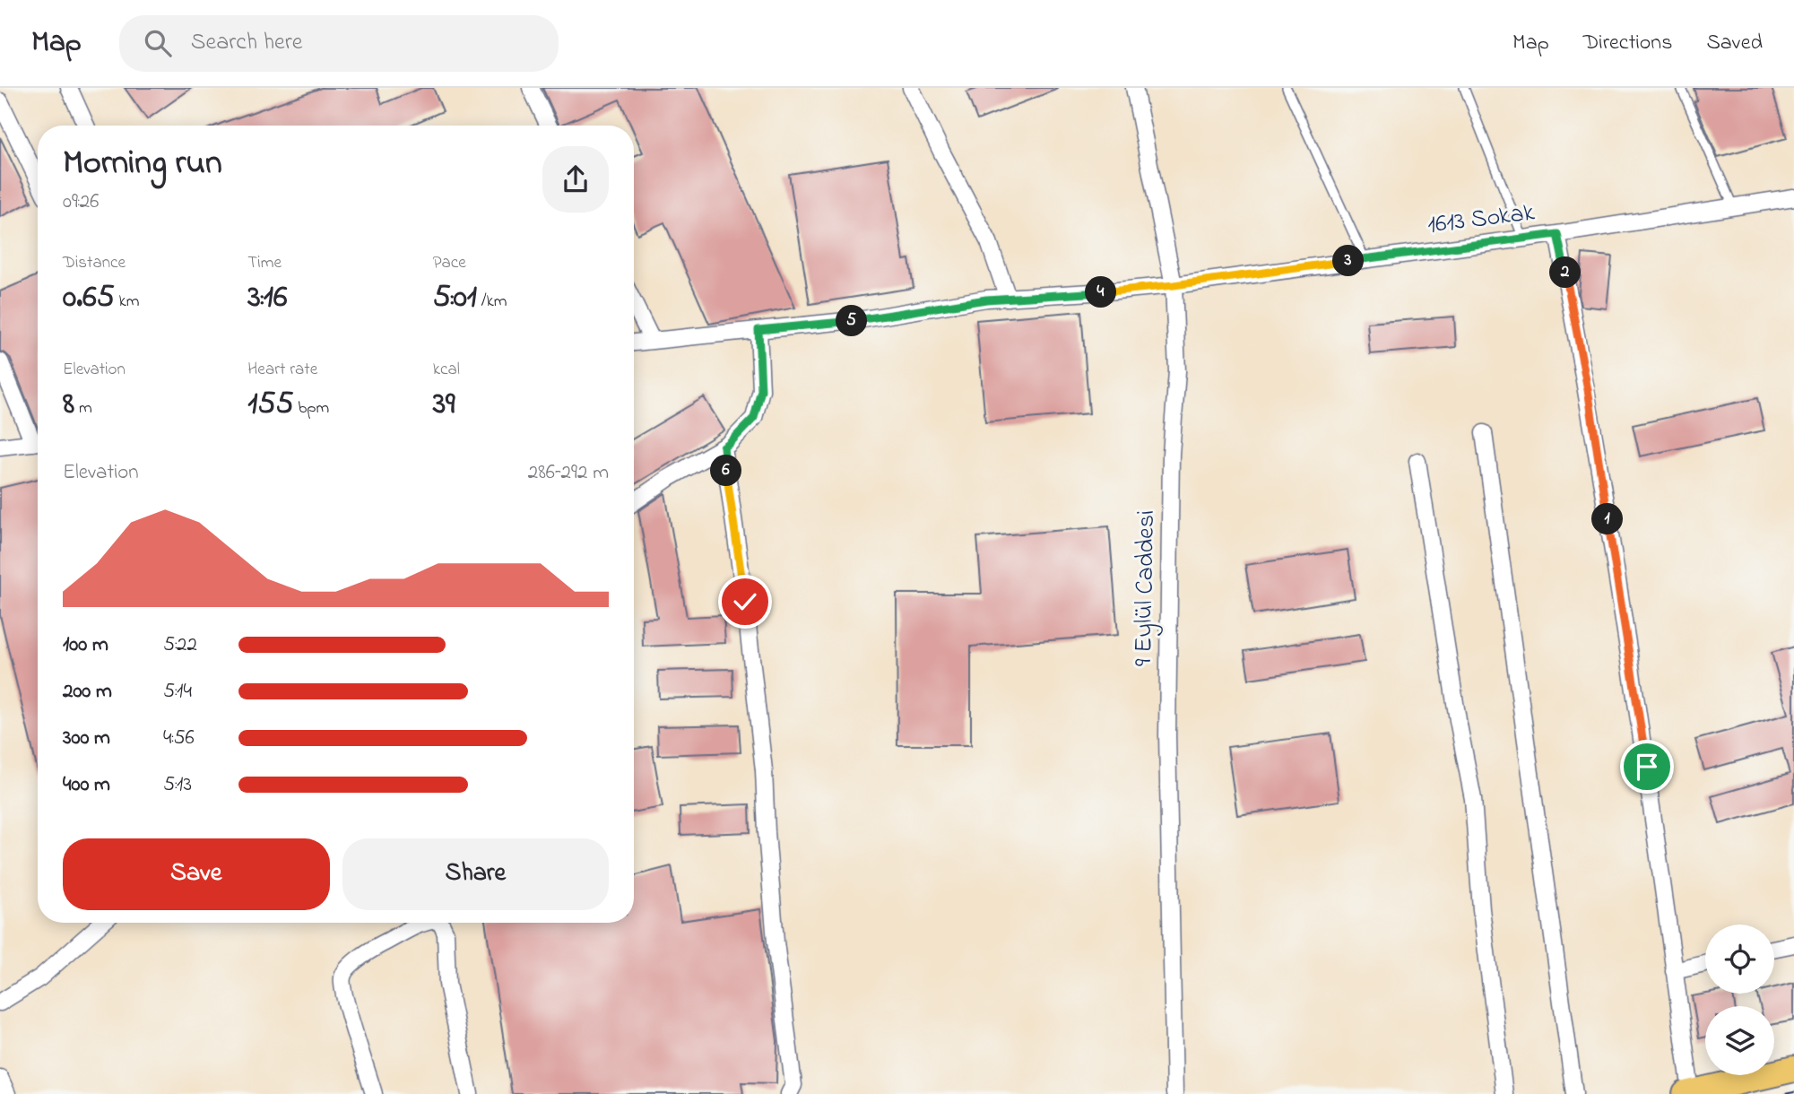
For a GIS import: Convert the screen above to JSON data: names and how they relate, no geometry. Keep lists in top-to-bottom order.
{
  "streets": {
    "street": ["1613 Sokak", "9 Eylül Caddesi"]
  },
  "crossings": [
    ["1613 Sokak", "9 Eylül Caddesi"]
  ],
  "page": {
    "header": "Map",
    "search": "Search here",
    "nav": ["Map", "Directions", "Saved"],
    "heading": ["Morning run", "09:26"],
    "stats": [
      ["Distance", "0.65 km"],
      ["Time", "3:16"],
      ["Pace", "5:01 /km"],
      ["Elevation", "8 m"],
      ["Heart rate", "155 bpm"],
      ["kcal", "39"]
    ],
    "pins": [
      "3",
      "2",
      "4",
      "5",
      "6",
      "1"
    ],
    "chart": ["Elevation", "286–292 m"],
    "list": [
      {
        "name": "100 m",
        "note": "5:22"
      },
      {
        "name": "200 m",
        "note": "5:14"
      },
      {
        "name": "300 m",
        "note": "4:56"
      },
      {
        "name": "400 m",
        "note": "5:13"
      }
    ],
    "buttons": ["Save", "Share"]
  }
}
